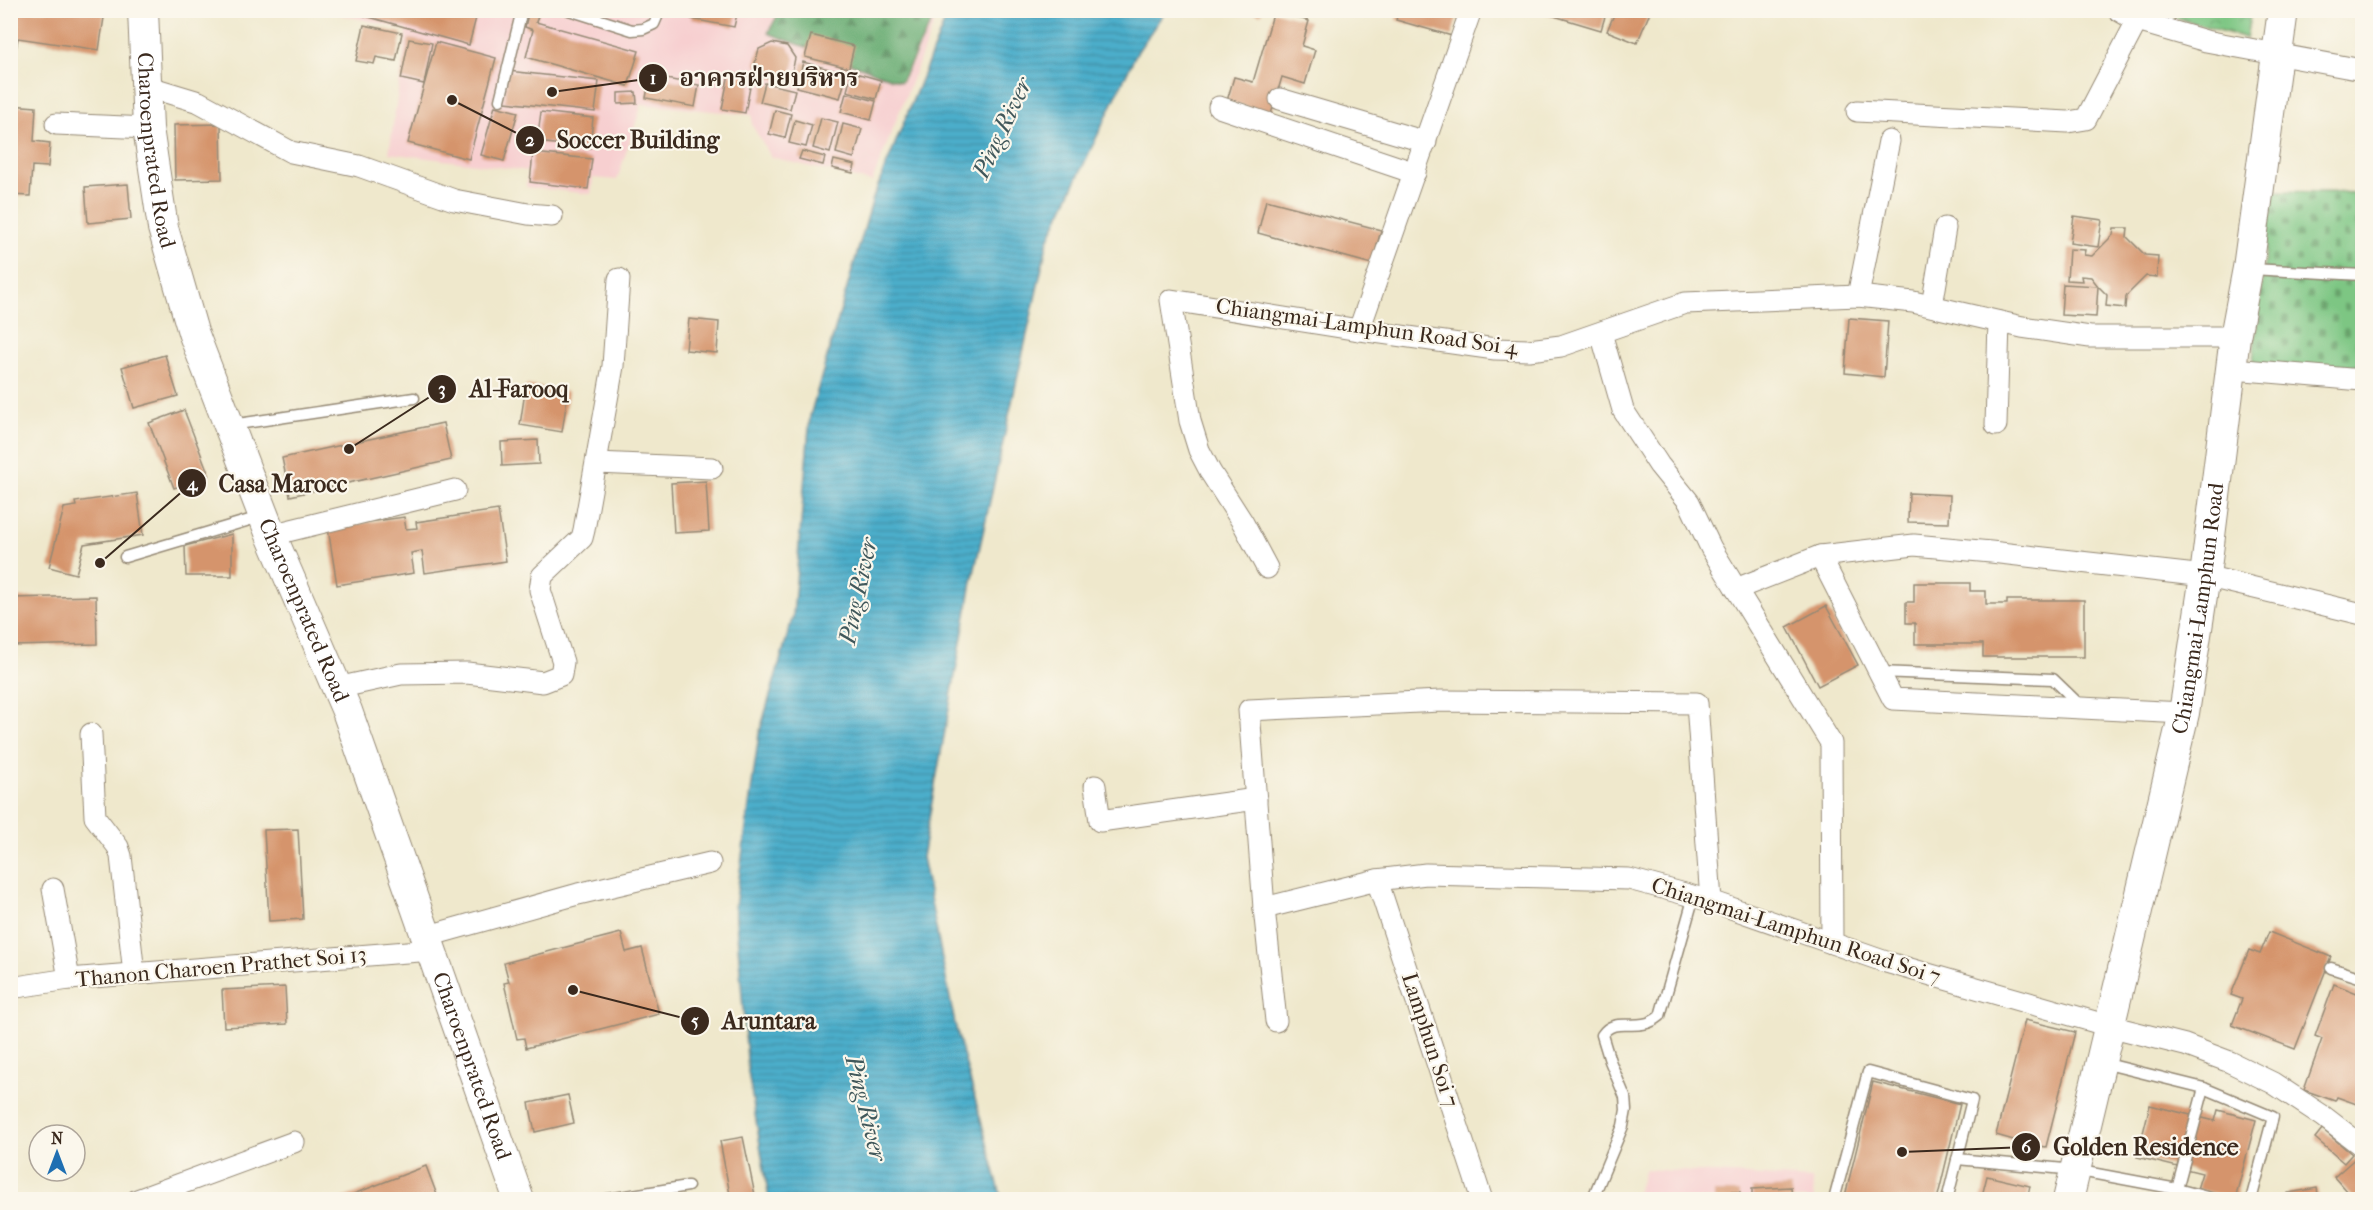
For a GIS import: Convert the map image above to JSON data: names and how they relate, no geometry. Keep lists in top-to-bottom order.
{
  "streets": {
    "main road": ["Charoenprated Road", "Chiangmai-Lamphun Road"],
    "street": [
      "Chiangmai-Lamphun Road Soi 4",
      "Chiangmai-Lamphun Road Soi 7",
      "Thanon Charoen Prathet Soi 13",
      "Lamphun Soi 7"
    ]
  },
  "crossings": [
    ["Charoenprated Road", "Thanon Charoen Prathet Soi 13"],
    ["Chiangmai-Lamphun Road Soi 4", "Chiangmai-Lamphun Road"],
    ["Chiangmai-Lamphun Road", "Chiangmai-Lamphun Road Soi 7"],
    ["Chiangmai-Lamphun Road Soi 7", "Lamphun Soi 7"]
  ],
  "water": ["Ping River"],
  "places": [
    "อาคารฝ่ายบริหาร",
    "Soccer Building",
    "Al-Farooq",
    "Casa Marocc",
    "Aruntara",
    "Golden Residence"
  ],
  "north": "top"
}
